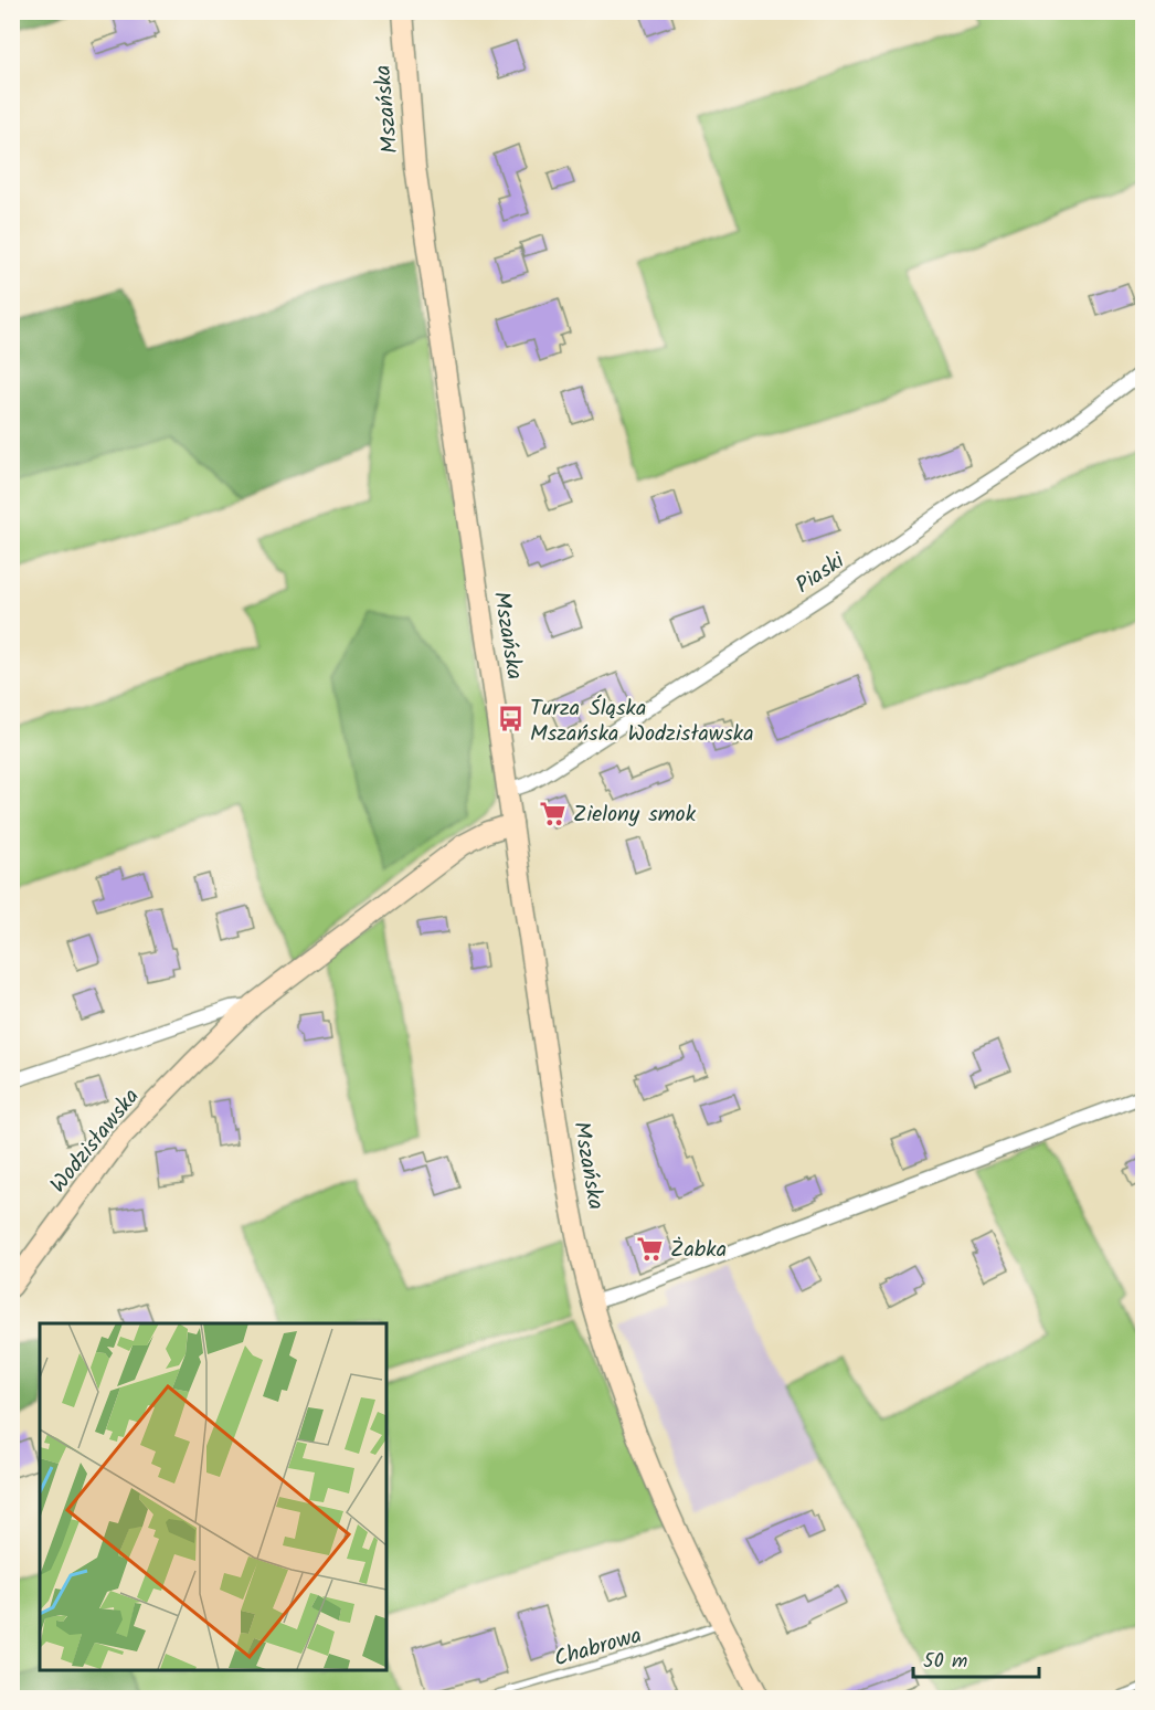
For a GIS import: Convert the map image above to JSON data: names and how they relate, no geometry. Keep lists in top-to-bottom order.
{
  "streets": {
    "street": ["Mszańska", "Piaski", "Wodzisławska"],
    "lane": ["Chabrowa"]
  },
  "crossings": [
    ["Mszańska", "Piaski"],
    ["Mszańska", "Wodzisławska"],
    ["Mszańska", "Chabrowa"]
  ],
  "places": {
    "bus stop": ["Turza Śląska Mszańska Wodzisławska"],
    "supermarket": ["Zielony smok", "Żabka"]
  },
  "scale_bar": "50 m"
}
